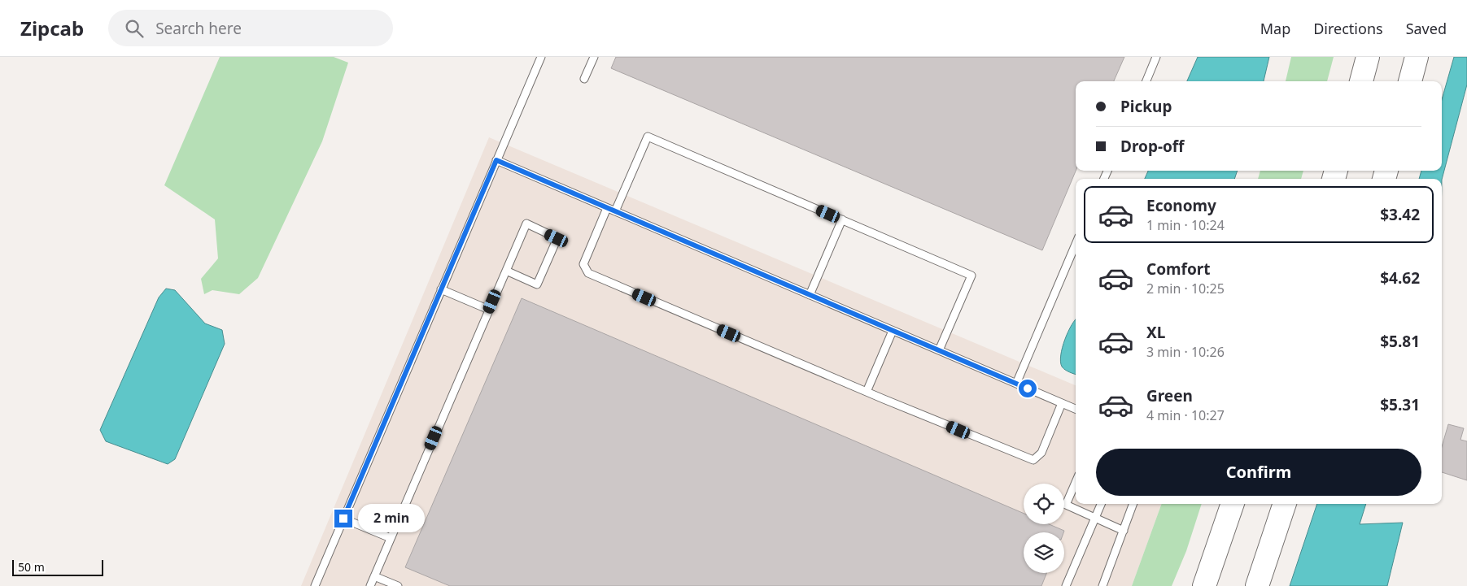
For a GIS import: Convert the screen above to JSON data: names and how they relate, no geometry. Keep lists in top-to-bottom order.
{
  "scale_bar": "50 m",
  "page": {
    "header": "Zipcab",
    "search": "Search here",
    "nav": ["Map", "Directions", "Saved"],
    "banner": ["Pickup", "Drop-off"],
    "list": [
      {
        "name": "Economy",
        "note": "1 min · 10:24",
        "value": "$3.42"
      },
      {
        "name": "Comfort",
        "note": "2 min · 10:25",
        "value": "$4.62"
      },
      {
        "name": "XL",
        "note": "3 min · 10:26",
        "value": "$5.81"
      },
      {
        "name": "Green",
        "note": "4 min · 10:27",
        "value": "$5.31"
      }
    ],
    "buttons": "Confirm",
    "bubble": "2 min",
    "scale": "50 m"
  }
}
